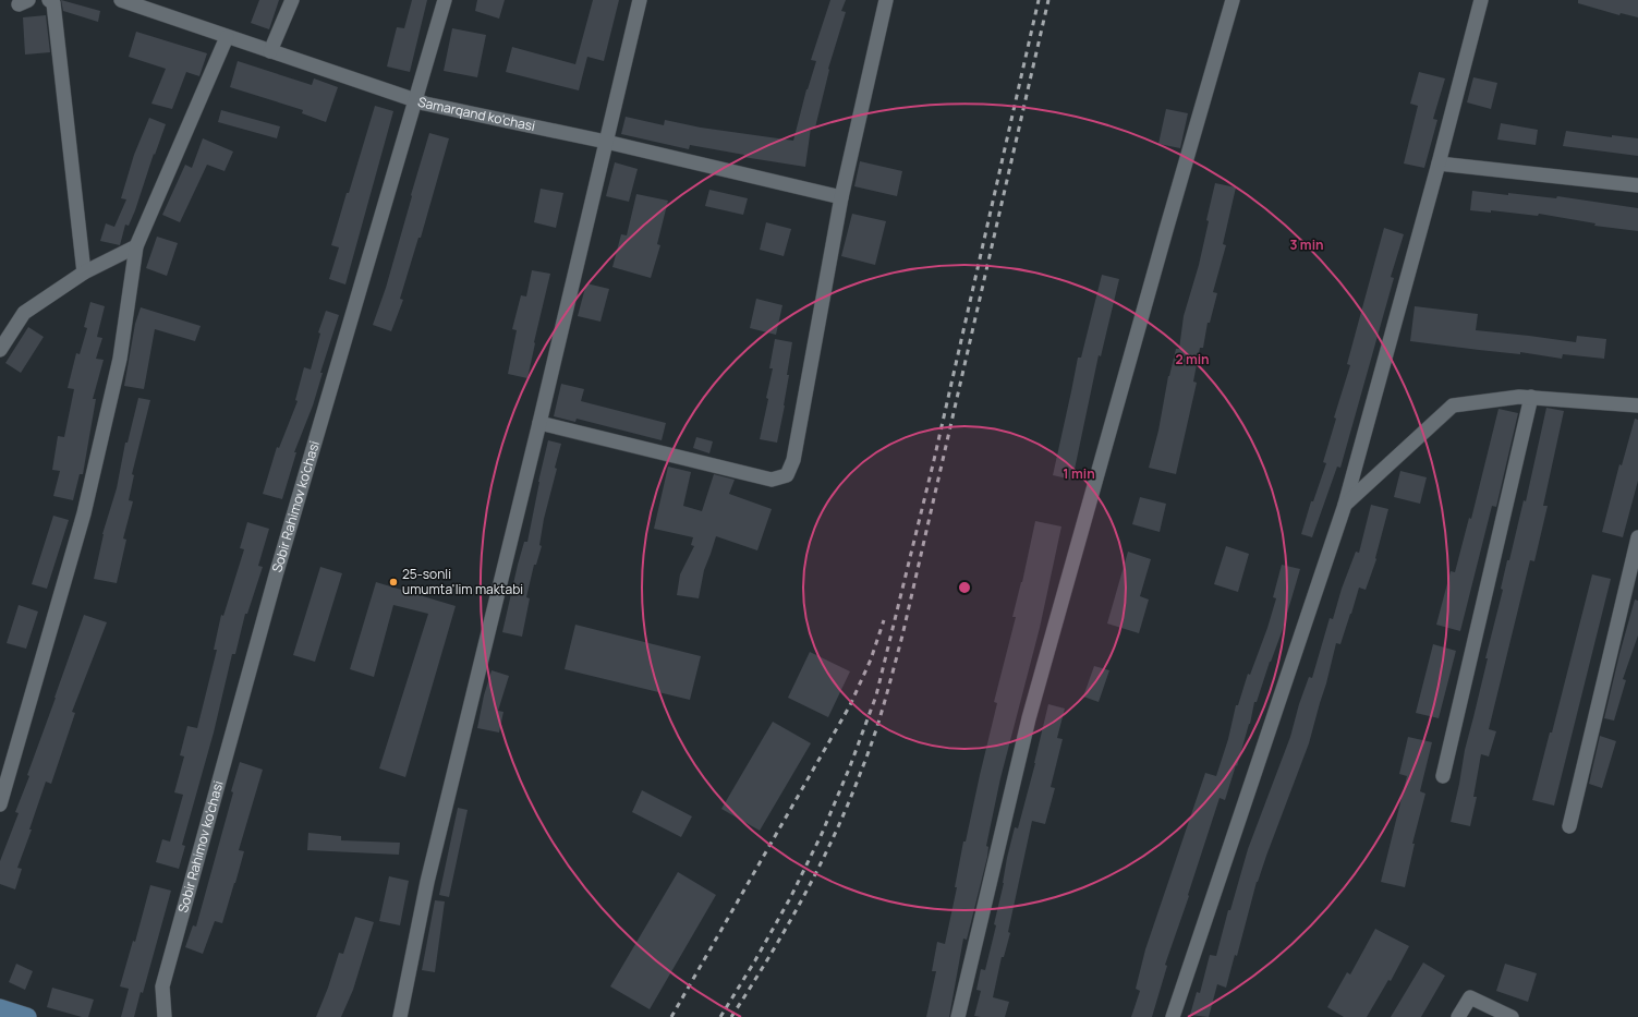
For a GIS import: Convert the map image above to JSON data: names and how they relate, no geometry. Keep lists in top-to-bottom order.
{
  "streets": {
    "street": ["Samarqand ko'chasi", "Sobir Rahimov ko'chasi"]
  },
  "crossings": [
    ["Samarqand ko'chasi", "Sobir Rahimov ko'chasi"]
  ],
  "places": ["25-sonli umumta'lim maktabi"],
  "rings": ["3 min", "2 min", "1 min"]
}
